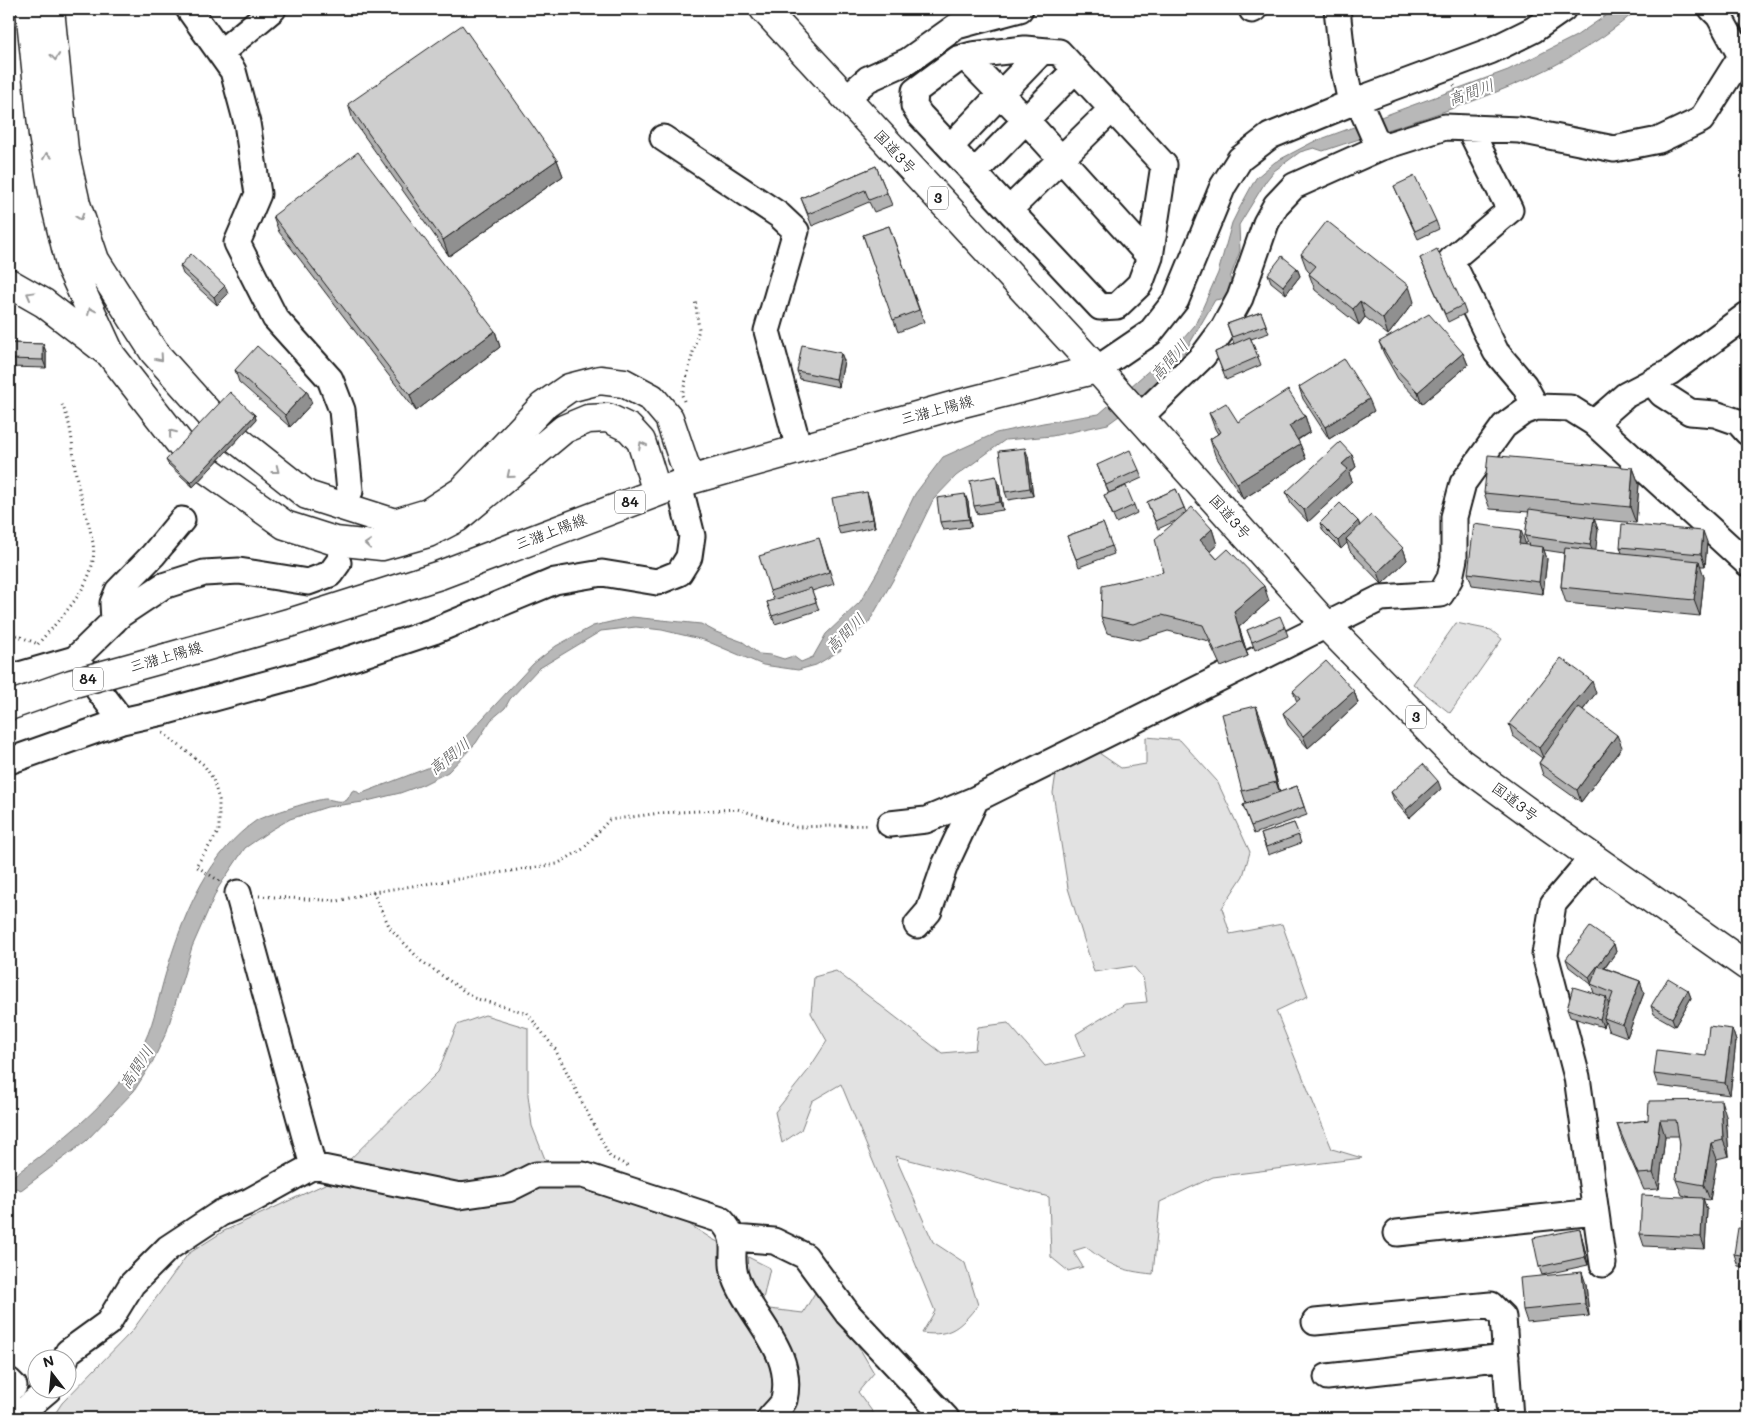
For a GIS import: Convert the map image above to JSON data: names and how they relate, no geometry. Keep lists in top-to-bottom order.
{
  "streets": {
    "main road": [
      "国道3号",
      "3",
      "三潴上陽線",
      "84"
    ]
  },
  "crossings": [
    ["国道3号", "三潴上陽線"]
  ],
  "water": ["高間川"],
  "north": "top"
}
